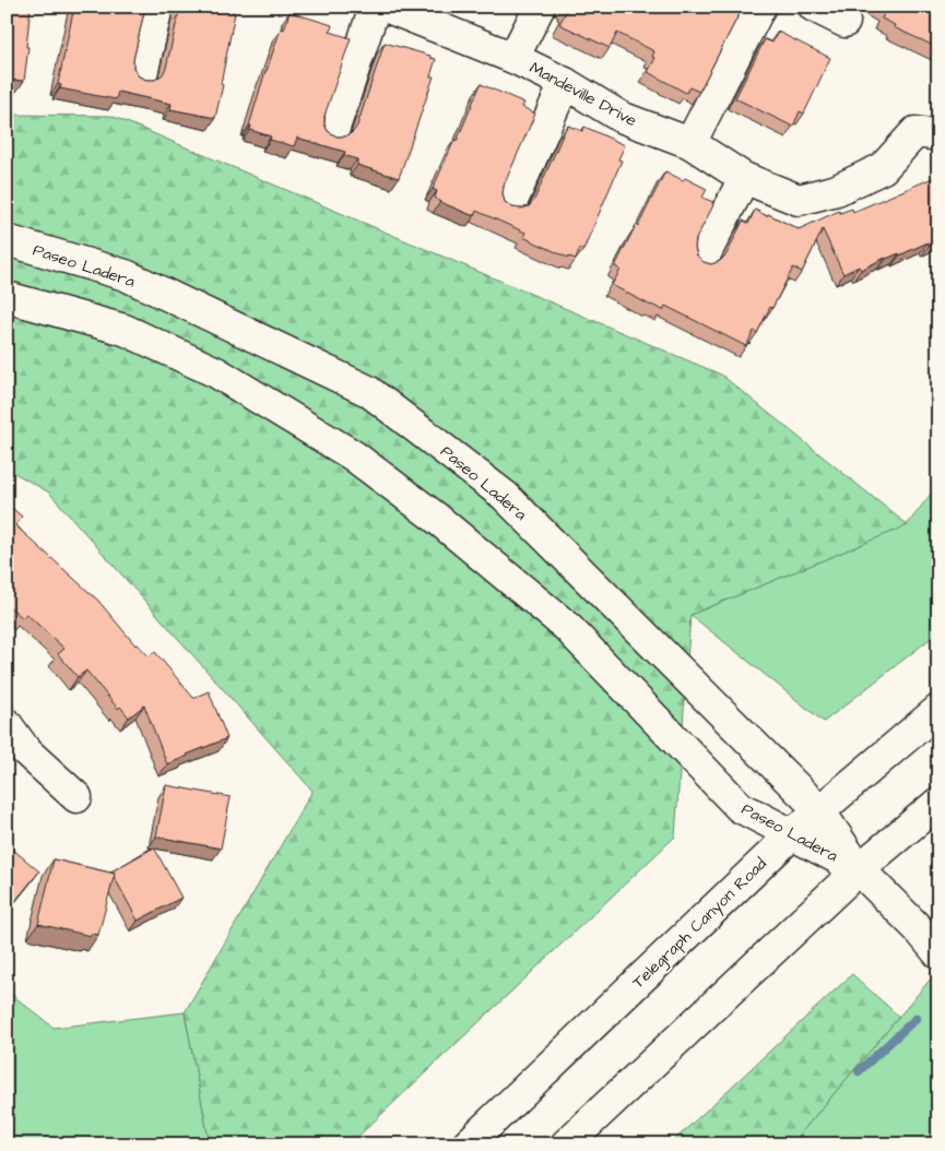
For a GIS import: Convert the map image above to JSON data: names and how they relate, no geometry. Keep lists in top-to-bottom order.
{
  "streets": {
    "main road": ["Mandeville Drive", "Paseo Ladera", "Telegraph Canyon Road"]
  },
  "crossings": [
    ["Paseo Ladera", "Telegraph Canyon Road"]
  ]
}
